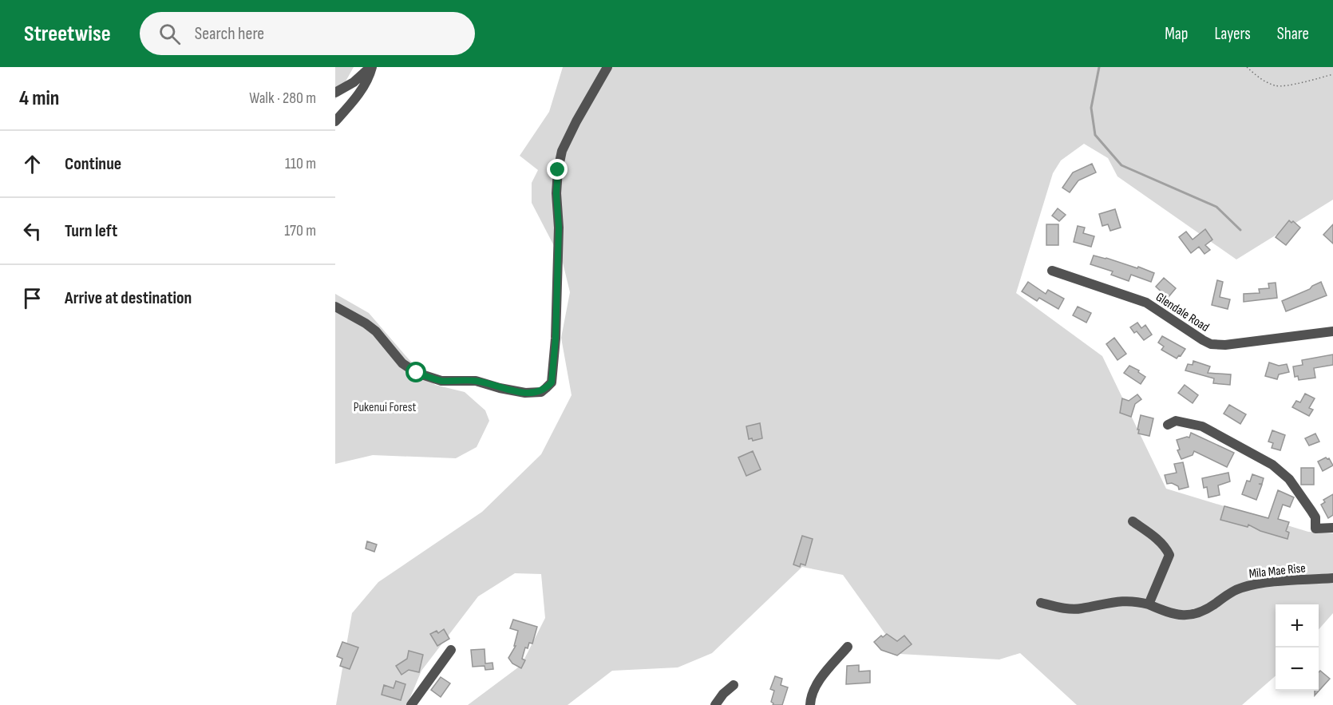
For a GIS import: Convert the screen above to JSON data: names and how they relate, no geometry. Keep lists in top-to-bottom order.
{
  "streets": {
    "street": ["Glendale Road", "Mila Mae Rise"]
  },
  "parks": ["Pukenui Forest"],
  "page": {
    "header": "Streetwise",
    "search": "Search here",
    "nav": ["Map", "Layers", "Share"],
    "heading": ["4 min", "Walk · 280 m"],
    "list": [
      ["Continue", "110 m"],
      ["Turn left", "170 m"],
      "Arrive at destination"
    ],
    "map_buttons": ["+", "−"]
  }
}
